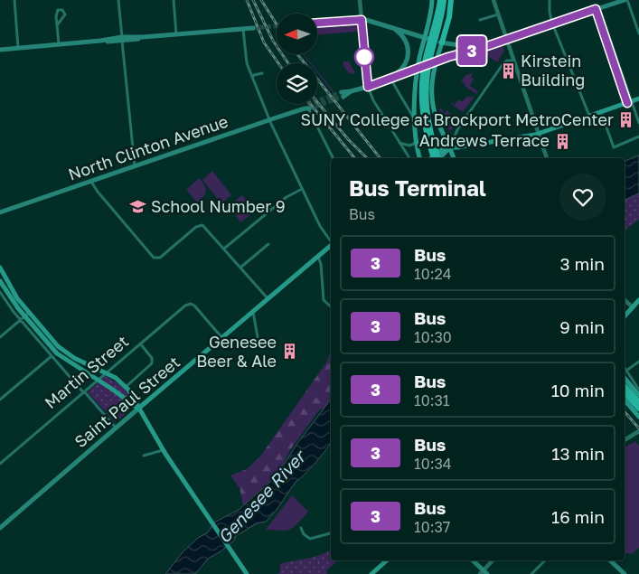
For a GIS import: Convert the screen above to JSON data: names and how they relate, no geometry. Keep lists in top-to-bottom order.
{
  "streets": {
    "main road": ["North Clinton Avenue", "Saint Paul Street"],
    "street": ["Martin Street"]
  },
  "crossings": [
    ["Martin Street", "Saint Paul Street"]
  ],
  "water": ["Genesee River"],
  "places": {
    "building": [
      "Kirstein Building",
      "SUNY College at Brockport MetroCenter",
      "Andrews Terrace",
      "Genesee Beer & Ale"
    ],
    "school or university": ["School Number 9"]
  },
  "lines": ["bus line 3"],
  "north": "left",
  "page": {
    "on_map": "3",
    "heading": ["Bus Terminal", "Bus"],
    "list": [
      {
        "mark": "3",
        "name": "Bus",
        "note": "10:24",
        "value": "3 min"
      },
      {
        "mark": "3",
        "name": "Bus",
        "note": "10:30",
        "value": "9 min"
      },
      {
        "mark": "3",
        "name": "Bus",
        "note": "10:31",
        "value": "10 min"
      },
      {
        "mark": "3",
        "name": "Bus",
        "note": "10:34",
        "value": "13 min"
      },
      {
        "mark": "3",
        "name": "Bus",
        "note": "10:37",
        "value": "16 min"
      }
    ]
  }
}
